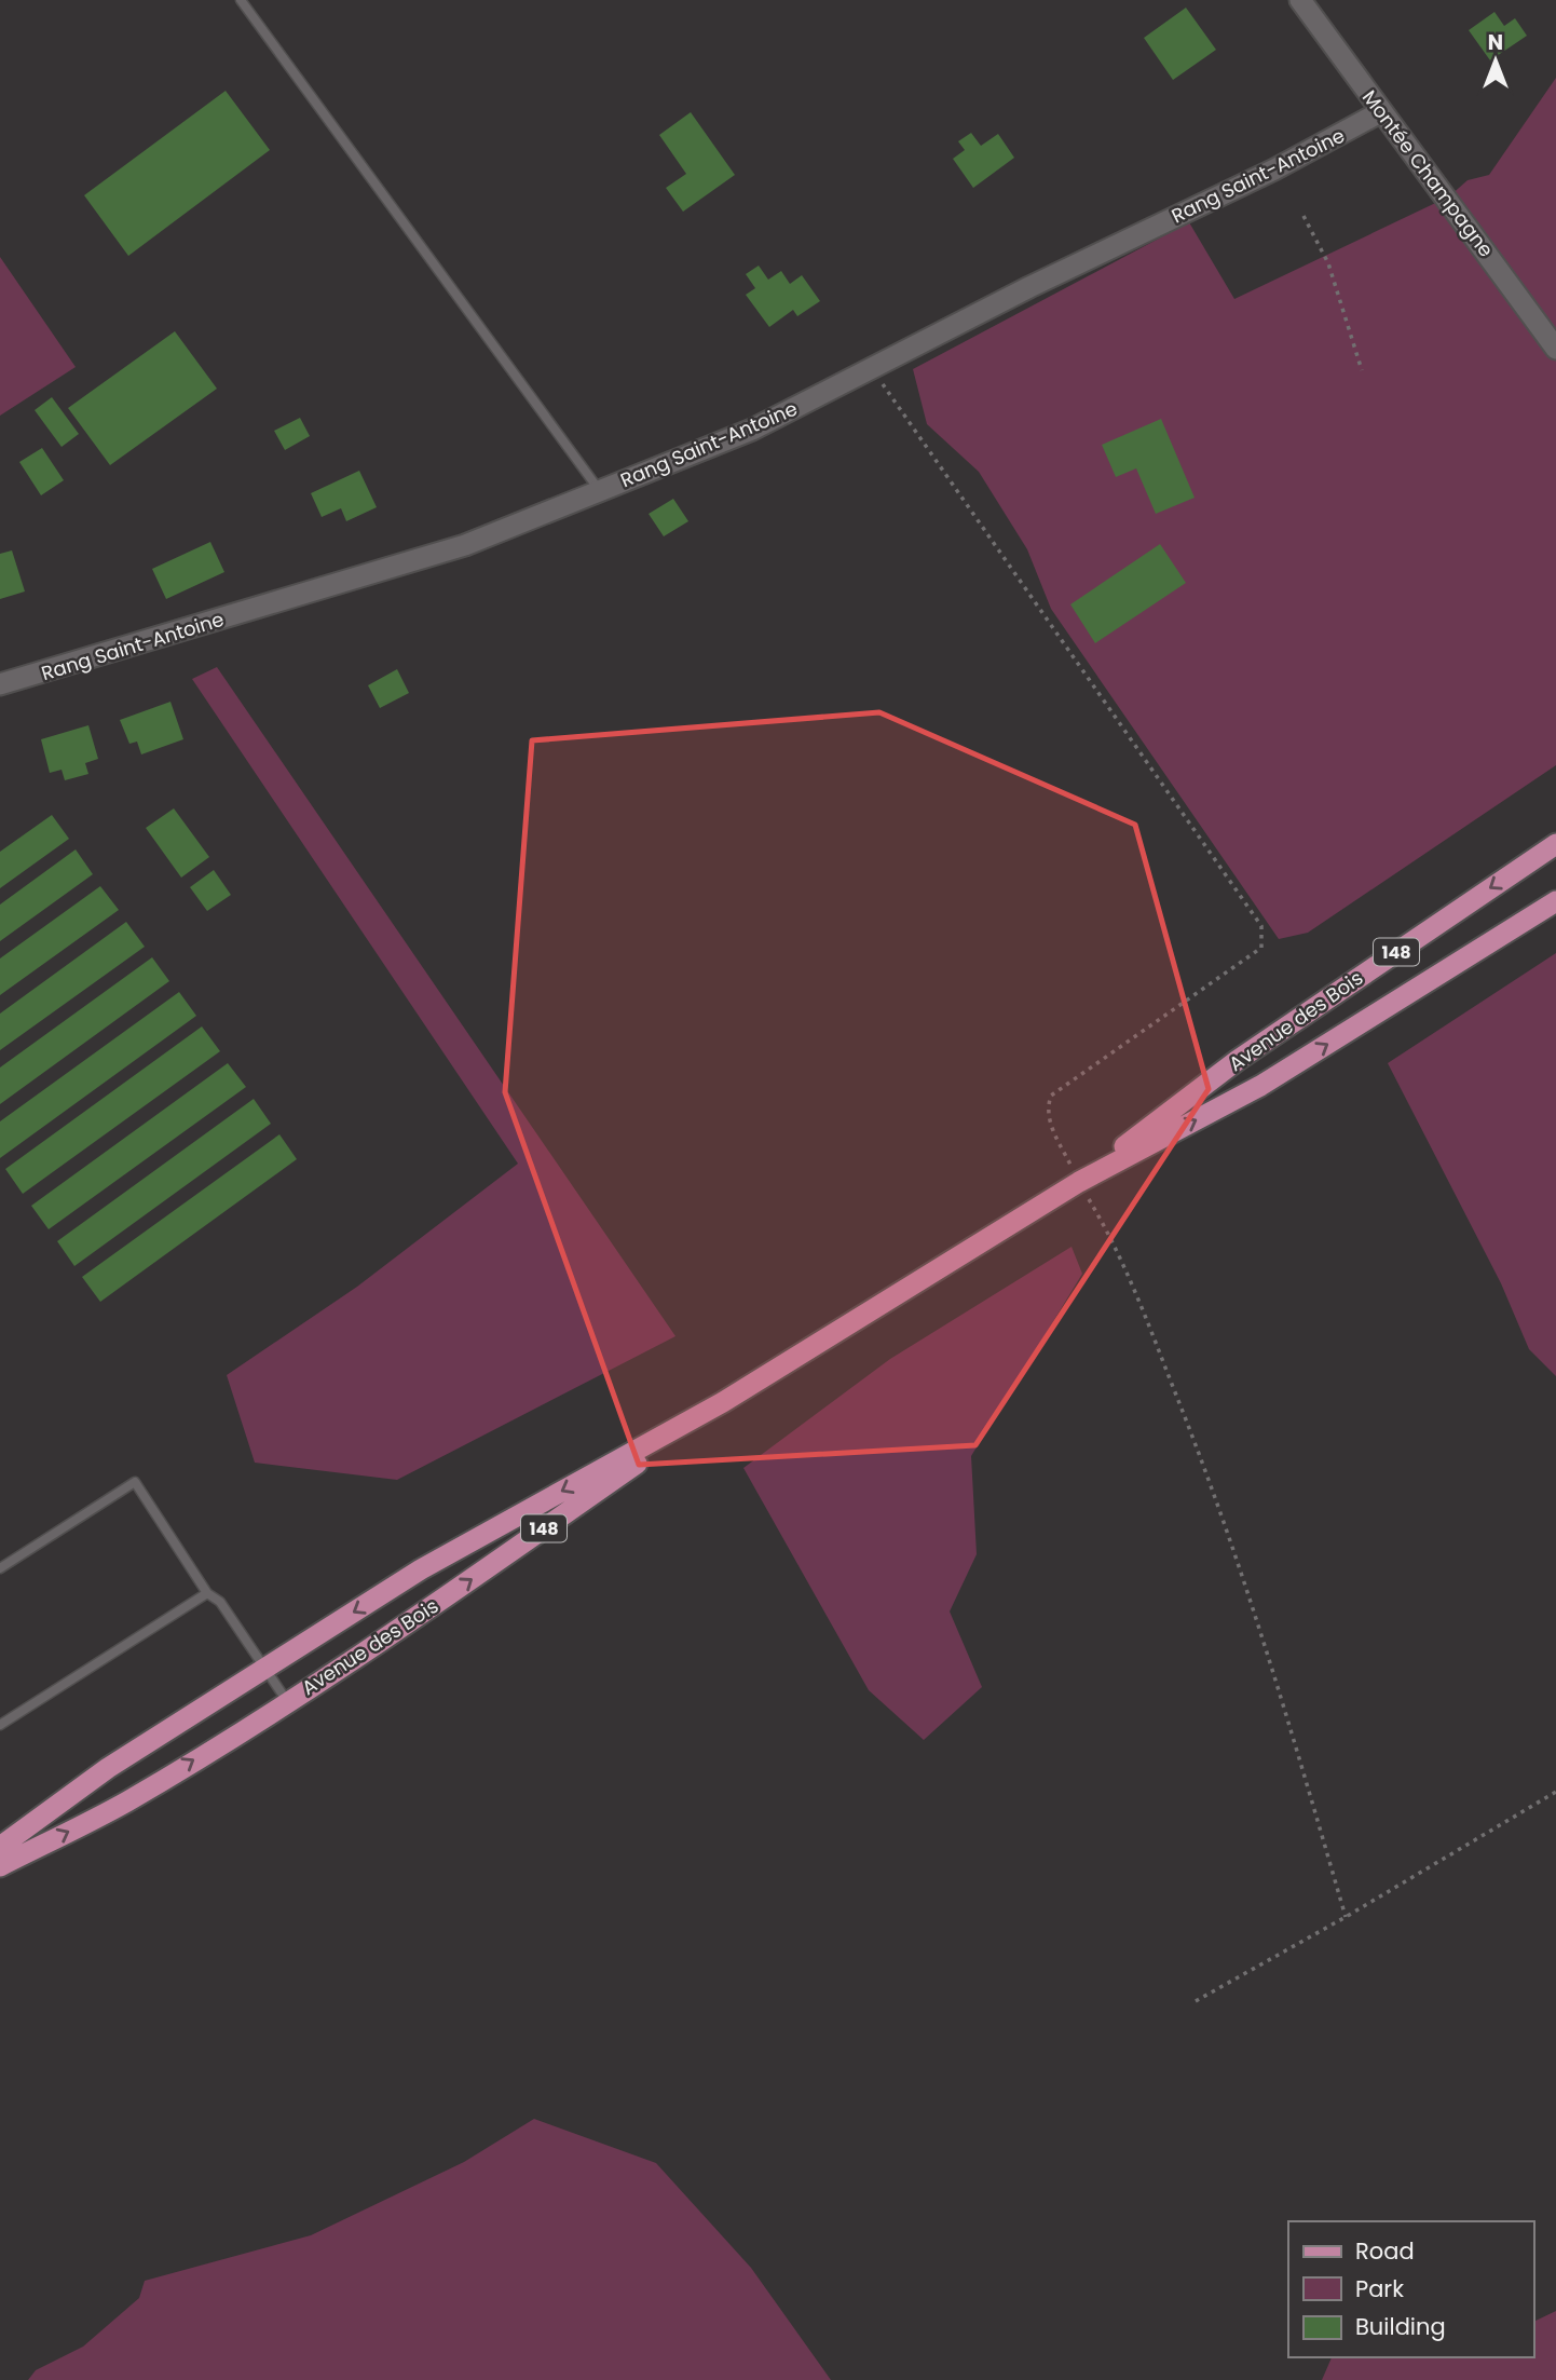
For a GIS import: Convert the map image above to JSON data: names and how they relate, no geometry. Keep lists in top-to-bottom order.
{
  "streets": {
    "main road": ["148", "Avenue des Bois"],
    "street": ["Montée Champagne", "Rang Saint-Antoine"]
  },
  "crossings": [
    ["Montée Champagne", "Rang Saint-Antoine"]
  ],
  "legend": ["Road", "Park", "Building"],
  "north": "top"
}
